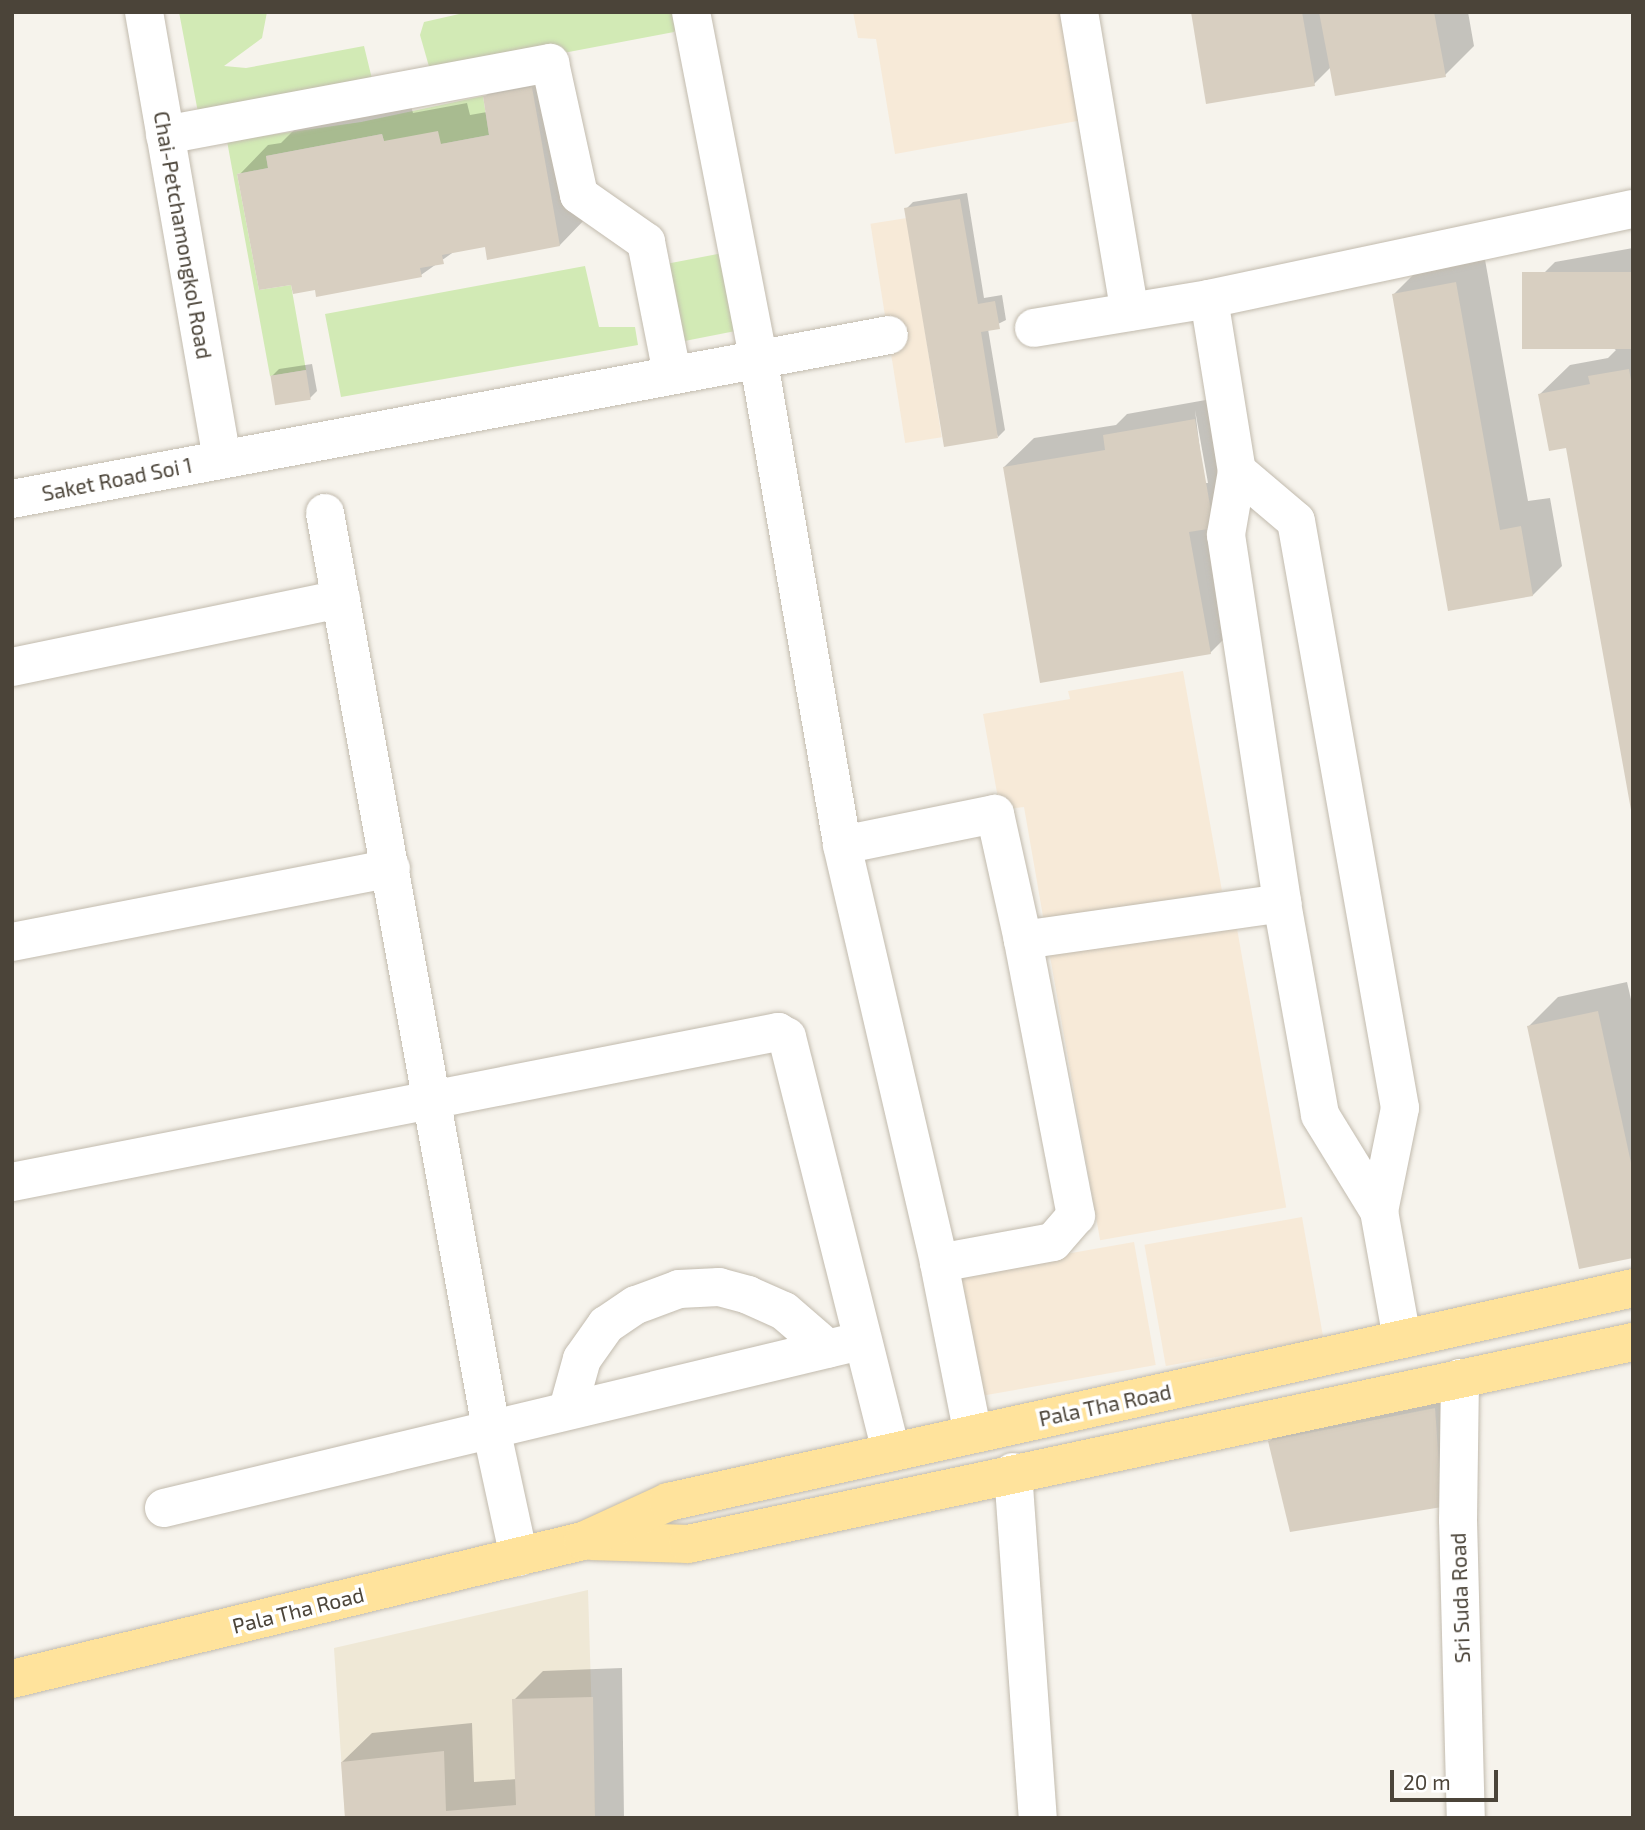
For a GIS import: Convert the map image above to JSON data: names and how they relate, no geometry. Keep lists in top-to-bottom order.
{
  "streets": {
    "main road": ["Pala Tha Road"],
    "street": ["Chai-Petchamongkol Road", "Saket Road Soi 1", "Sri Suda Road"]
  },
  "crossings": [
    ["Chai-Petchamongkol Road", "Saket Road Soi 1"],
    ["Pala Tha Road", "Sri Suda Road"]
  ],
  "scale_bar": "20 m"
}
